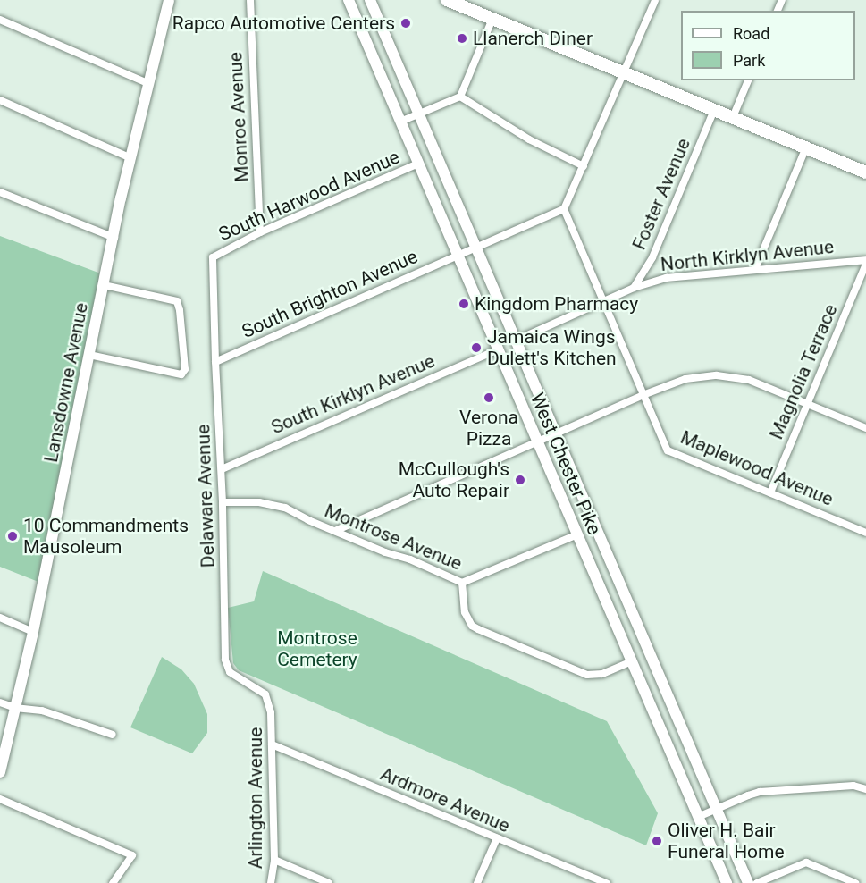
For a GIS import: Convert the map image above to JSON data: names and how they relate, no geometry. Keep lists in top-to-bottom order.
{
  "streets": {
    "main road": ["Lansdowne Avenue", "West Chester Pike"],
    "street": [
      "Monroe Avenue",
      "Foster Avenue",
      "South Harwood Avenue",
      "North Kirklyn Avenue",
      "South Brighton Avenue",
      "Magnolia Terrace",
      "South Kirklyn Avenue",
      "Maplewood Avenue",
      "Delaware Avenue",
      "Montrose Avenue",
      "Arlington Avenue",
      "Ardmore Avenue"
    ]
  },
  "crossings": [
    ["Monroe Avenue", "South Harwood Avenue"],
    ["Foster Avenue", "North Kirklyn Avenue"],
    ["South Harwood Avenue", "West Chester Pike"],
    ["South Harwood Avenue", "Delaware Avenue"],
    ["North Kirklyn Avenue", "Magnolia Terrace"],
    ["North Kirklyn Avenue", "West Chester Pike"],
    ["North Kirklyn Avenue", "Maplewood Avenue"],
    ["South Brighton Avenue", "West Chester Pike"],
    ["South Brighton Avenue", "Maplewood Avenue"],
    ["South Brighton Avenue", "Delaware Avenue"],
    ["Magnolia Terrace", "Maplewood Avenue"],
    ["South Kirklyn Avenue", "West Chester Pike"],
    ["South Kirklyn Avenue", "Delaware Avenue"],
    ["West Chester Pike", "Montrose Avenue"],
    ["Delaware Avenue", "Montrose Avenue"],
    ["Delaware Avenue", "Arlington Avenue"],
    ["Arlington Avenue", "Ardmore Avenue"]
  ],
  "parks": ["Montrose Cemetery"],
  "places": [
    "Rapco Automotive Centers",
    "Llanerch Diner",
    "Kingdom Pharmacy",
    "Jamaica Wings Dulett's Kitchen",
    "Verona Pizza",
    "McCullough's Auto Repair",
    "10 Commandments Mausoleum",
    "Oliver H. Bair Funeral Home"
  ],
  "legend": ["Road", "Park"]
}
